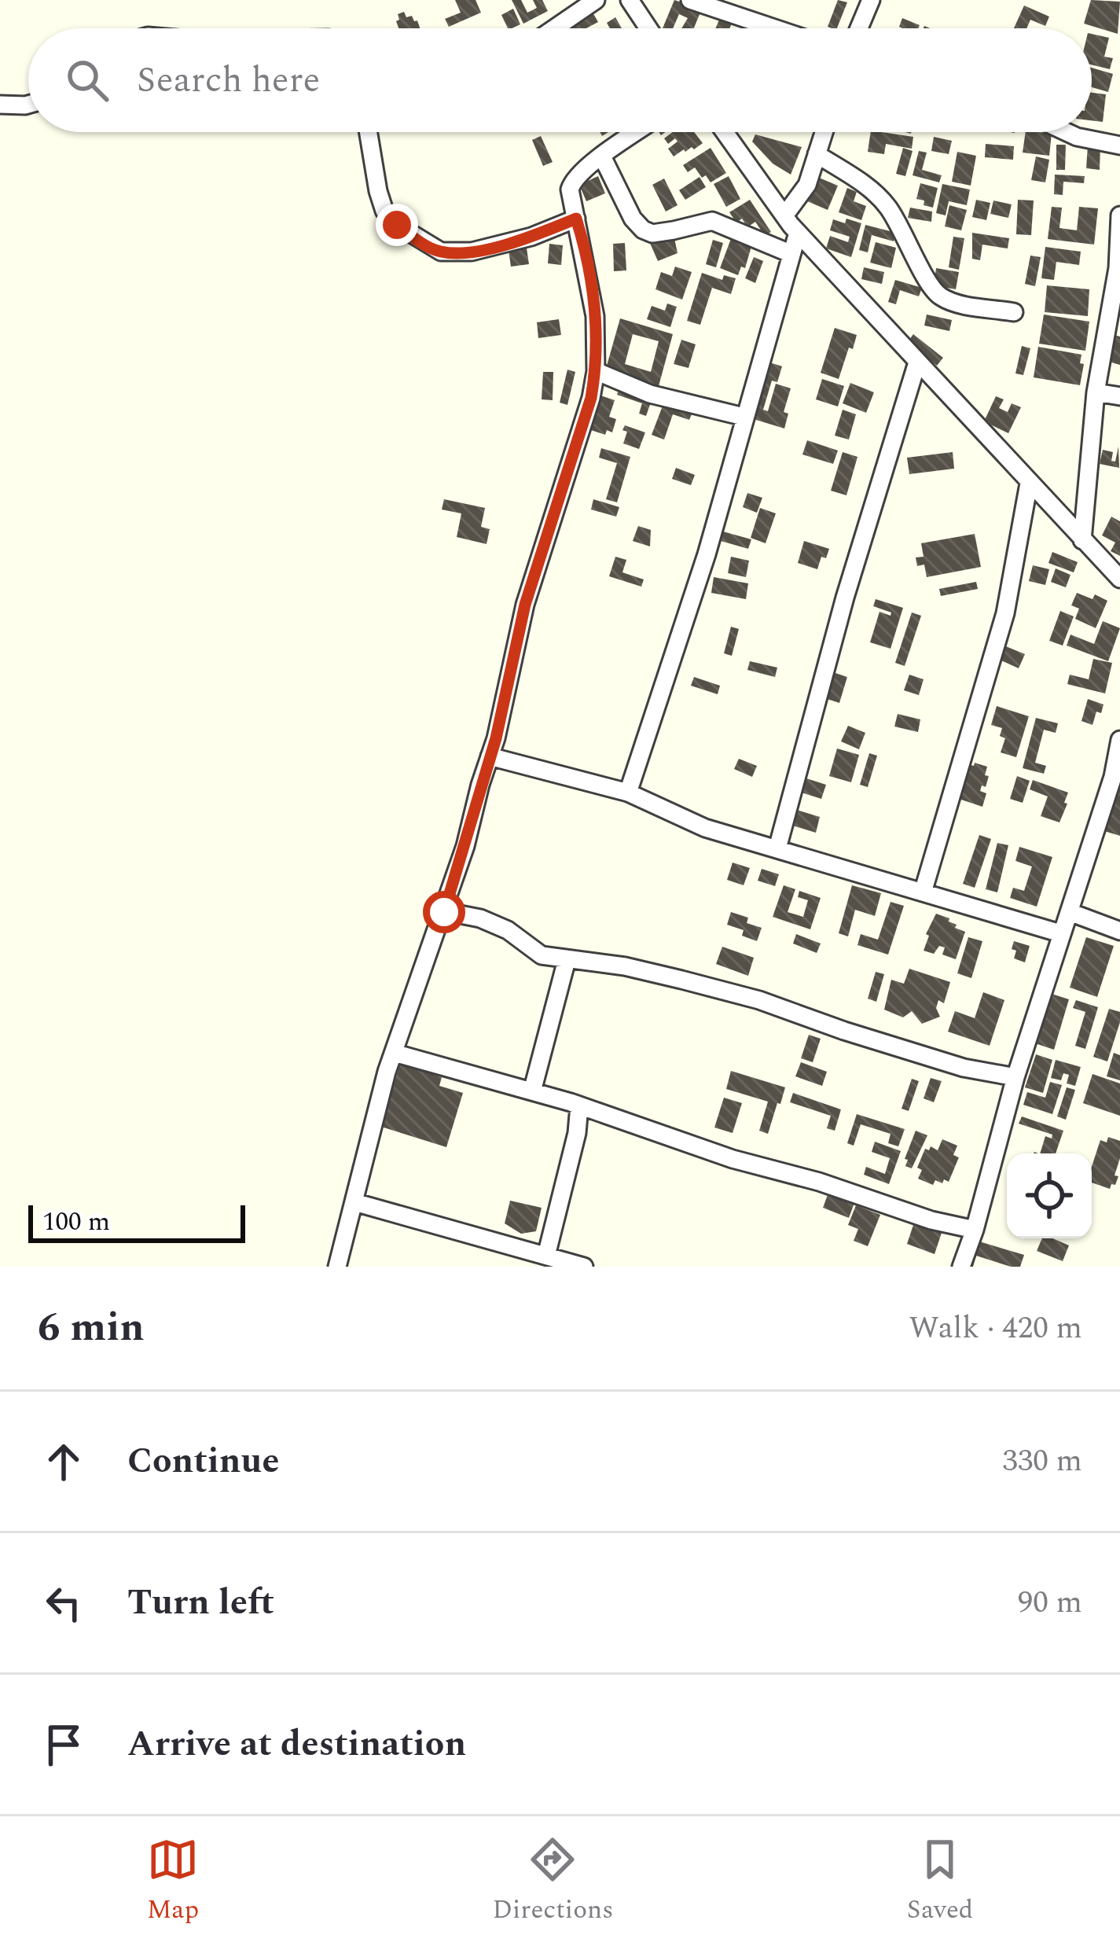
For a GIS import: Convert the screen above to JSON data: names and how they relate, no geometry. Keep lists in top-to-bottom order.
{
  "scale_bar": "100 m",
  "page": {
    "search": "Search here",
    "scale": "100 m",
    "heading": ["6 min", "Walk · 420 m"],
    "list": [
      ["Continue", "330 m"],
      ["Turn left", "90 m"],
      "Arrive at destination"
    ],
    "nav": ["Map", "Directions", "Saved"]
  }
}
